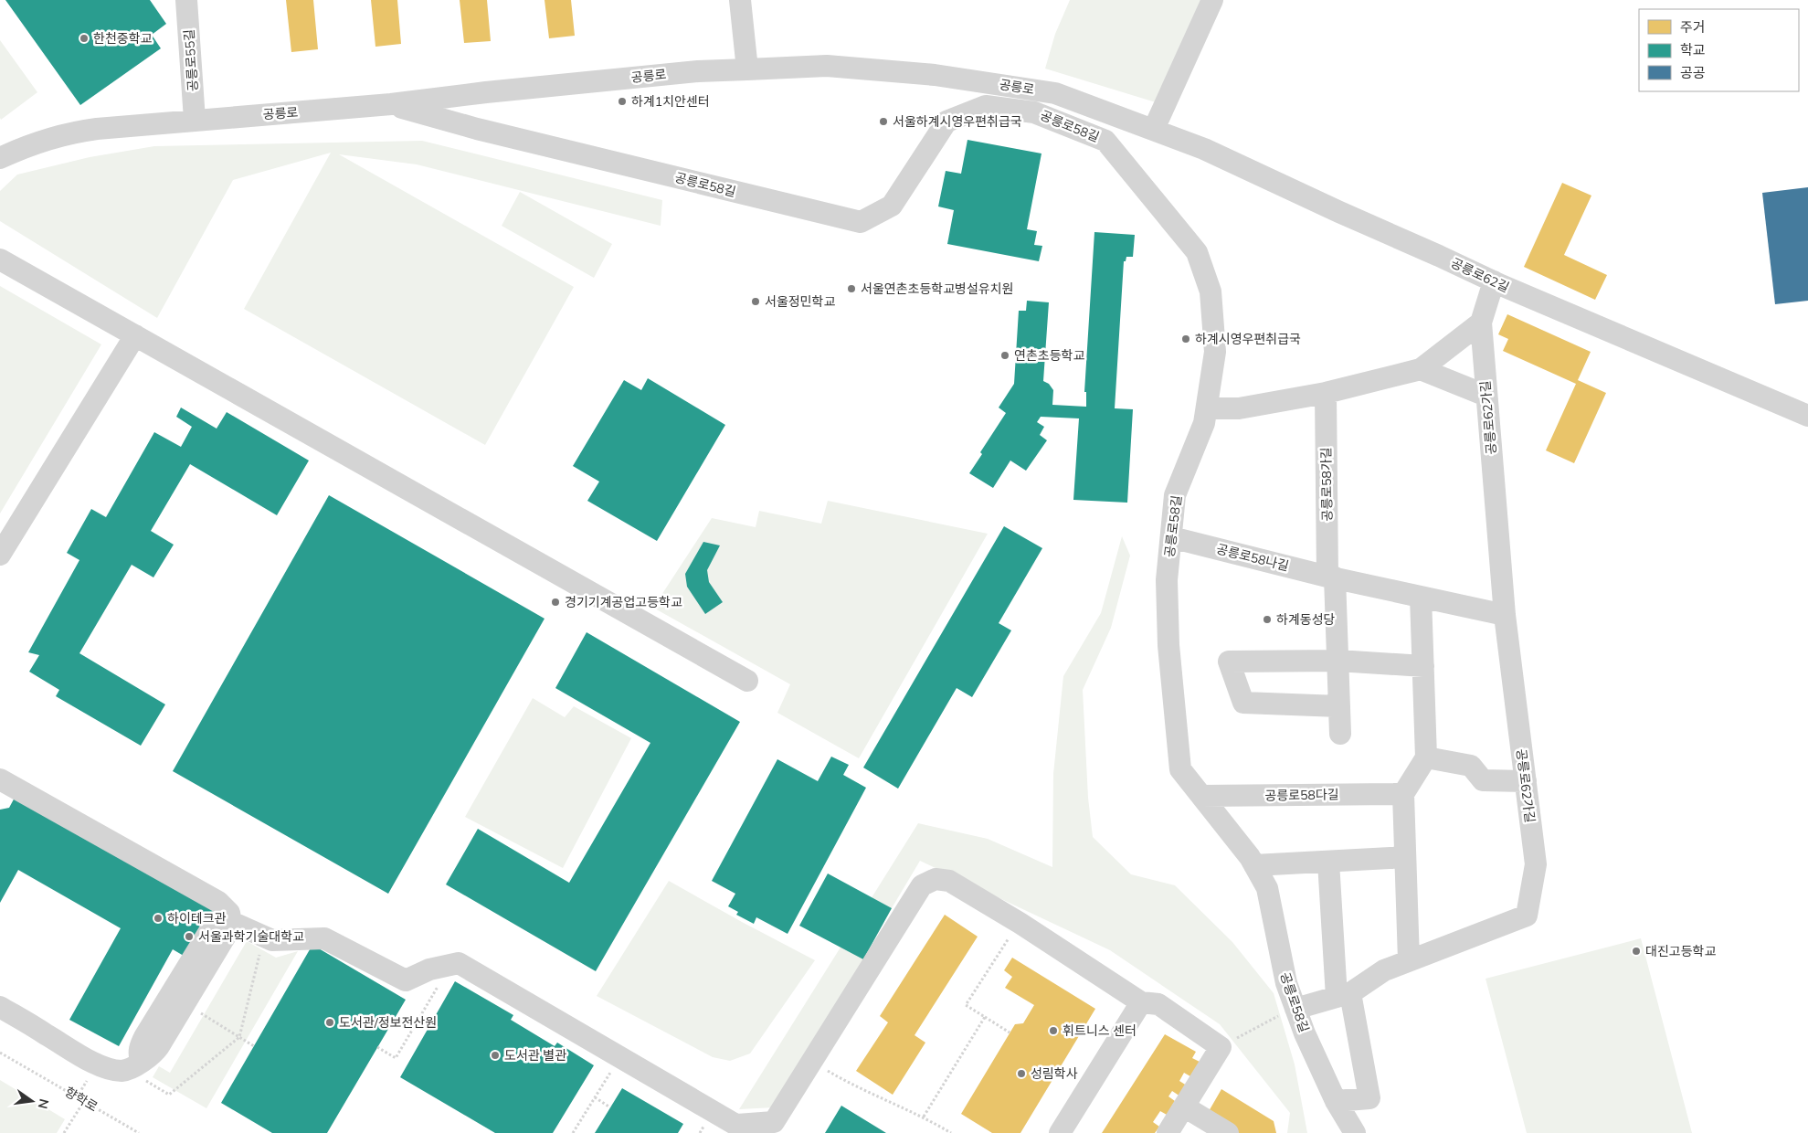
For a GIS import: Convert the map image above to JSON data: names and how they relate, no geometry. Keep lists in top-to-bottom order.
{
  "streets": {
    "street": [
      "공릉로55길",
      "공릉로",
      "공릉로58길",
      "공릉로62길",
      "공릉로62가길",
      "공릉로58가길",
      "공릉로58나길",
      "공릉로58다길"
    ],
    "path": ["향학로"]
  },
  "crossings": [
    ["공릉로55길", "공릉로"],
    ["공릉로", "공릉로58길"],
    ["공릉로", "공릉로62길"],
    ["공릉로58길", "공릉로62가길"],
    ["공릉로58길", "공릉로58나길"],
    ["공릉로58길", "공릉로58다길"],
    ["공릉로62길", "공릉로62가길"],
    ["공릉로62가길", "공릉로58나길"],
    ["공릉로58가길", "공릉로58나길"]
  ],
  "places": [
    "한천중학교",
    "하계1치안센터",
    "서울하계시영우편취급국",
    "서울연촌초등학교병설유치원",
    "서울정민학교",
    "하계시영우편취급국",
    "연촌초등학교",
    "경기기계공업고등학교",
    "하계동성당",
    "하이테크관",
    "서울과학기술대학교",
    "대진고등학교",
    "도서관/정보전산원",
    "휘트니스 센터",
    "도서관 별관",
    "성림학사"
  ],
  "legend": ["주거", "학교", "공공"],
  "north": "right"
}
